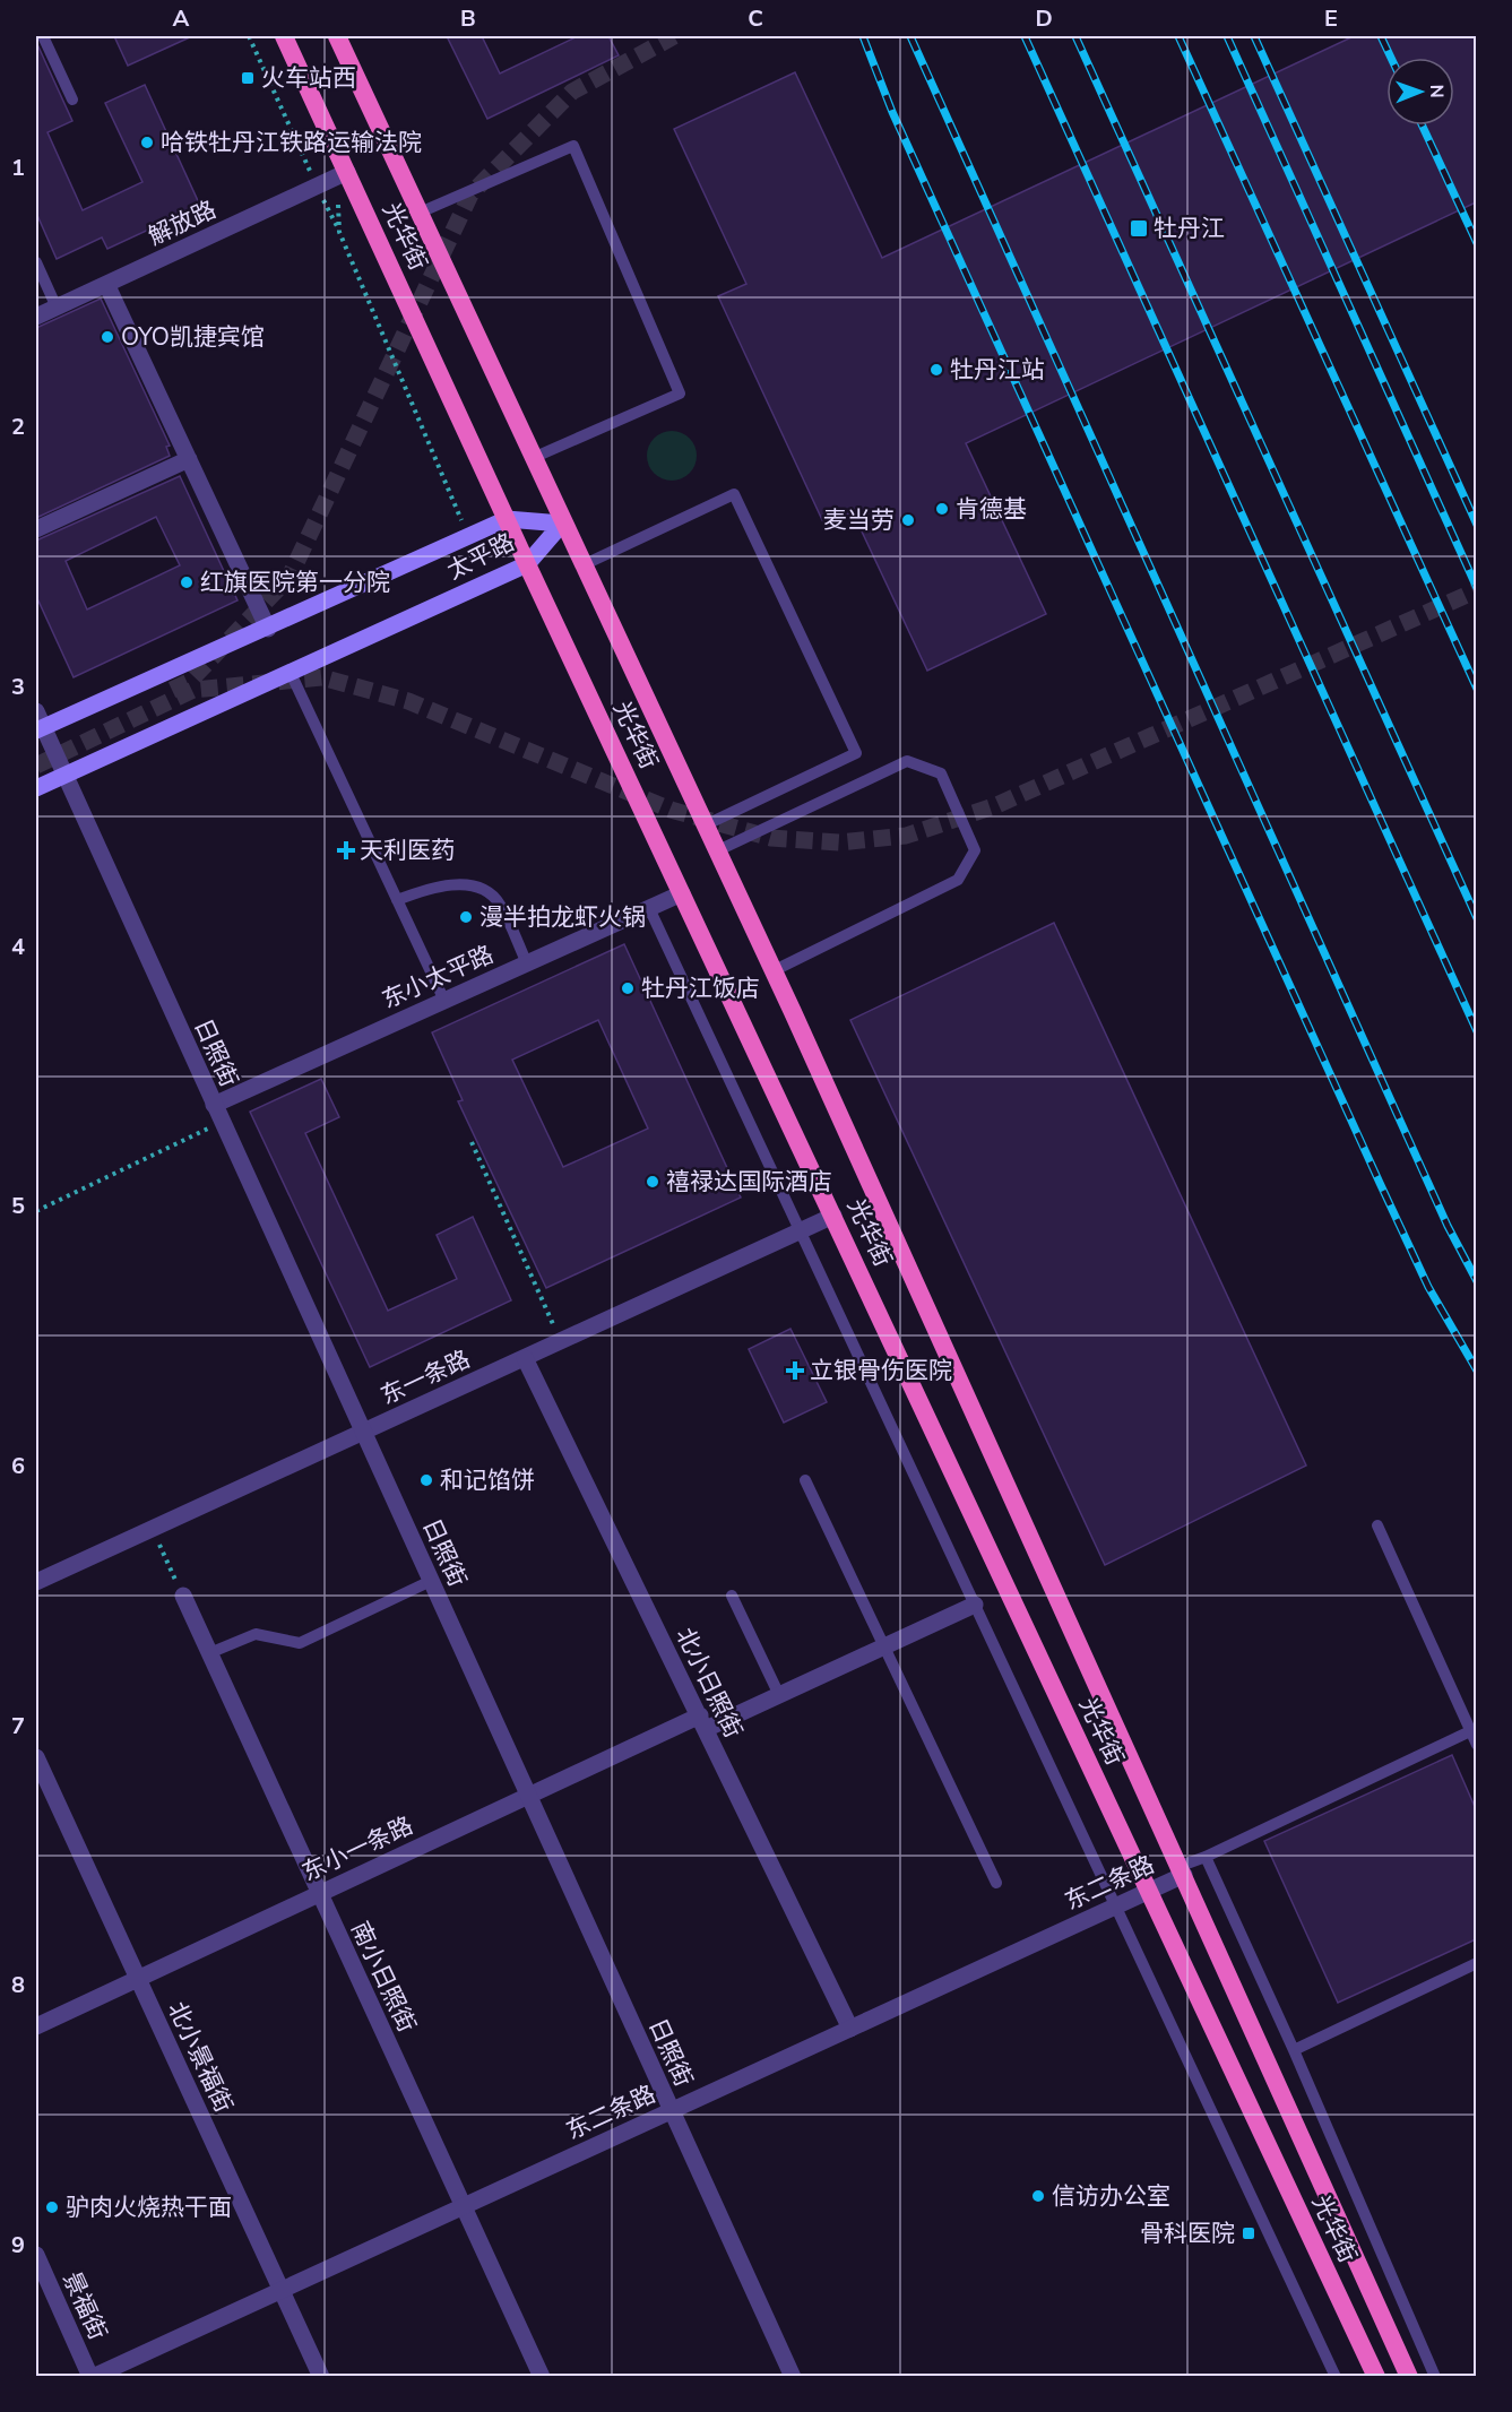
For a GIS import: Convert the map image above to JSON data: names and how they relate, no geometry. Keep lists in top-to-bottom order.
{
  "streets": {
    "highway": ["光华街"],
    "main road": ["太平路"],
    "street": [
      "解放路",
      "东小太平路",
      "日照街",
      "东一条路",
      "北小日照街",
      "东小一条路",
      "东二条路",
      "南小日照街",
      "北小景福街",
      "景福街"
    ]
  },
  "crossings": [
    ["解放路", "光华街"],
    ["光华街", "太平路"],
    ["光华街", "东小太平路"],
    ["光华街", "东一条路"],
    ["光华街", "东二条路"],
    ["太平路", "日照街"],
    ["东小太平路", "日照街"],
    ["日照街", "东一条路"],
    ["日照街", "东小一条路"],
    ["日照街", "东二条路"],
    ["东一条路", "北小日照街"],
    ["北小日照街", "东小一条路"],
    ["北小日照街", "东二条路"],
    ["东小一条路", "南小日照街"],
    ["东小一条路", "北小景福街"],
    ["东二条路", "南小日照街"],
    ["东二条路", "北小景福街"],
    ["东二条路", "景福街"]
  ],
  "places": {
    "transit": ["火车站西", "牡丹江", "骨科医院"],
    "other": [
      "哈铁牡丹江铁路运输法院",
      "OYO凯捷宾馆",
      "牡丹江站",
      "肯德基",
      "麦当劳",
      "红旗医院第一分院",
      "漫半拍龙虾火锅",
      "牡丹江饭店",
      "禧禄达国际酒店",
      "和记馅饼",
      "信访办公室",
      "驴肉火烧热干面"
    ],
    "health": ["天利医药", "立银骨伤医院"]
  },
  "north": "right",
  "grid": {
    "columns": [
      "A",
      "B",
      "C",
      "D",
      "E"
    ],
    "rows": [
      "1",
      "2",
      "3",
      "4",
      "5",
      "6",
      "7",
      "8",
      "9"
    ]
  }
}
